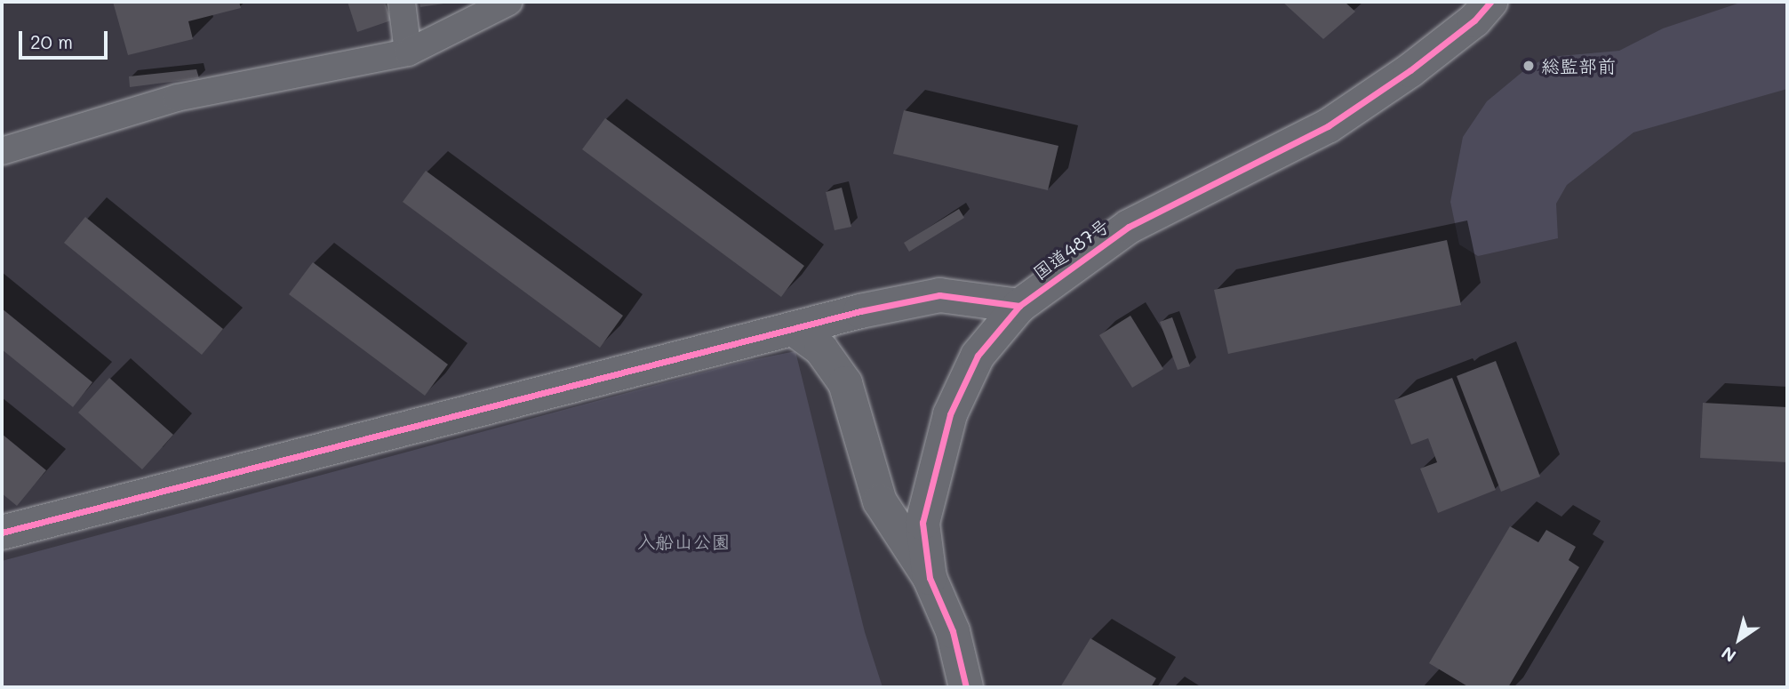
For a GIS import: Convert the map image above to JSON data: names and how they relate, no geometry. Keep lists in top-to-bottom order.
{
  "streets": {
    "main road": ["国道487号"]
  },
  "parks": ["入船山公園"],
  "places": ["総監部前"],
  "scale_bar": "20 m",
  "north": "bottom left"
}
